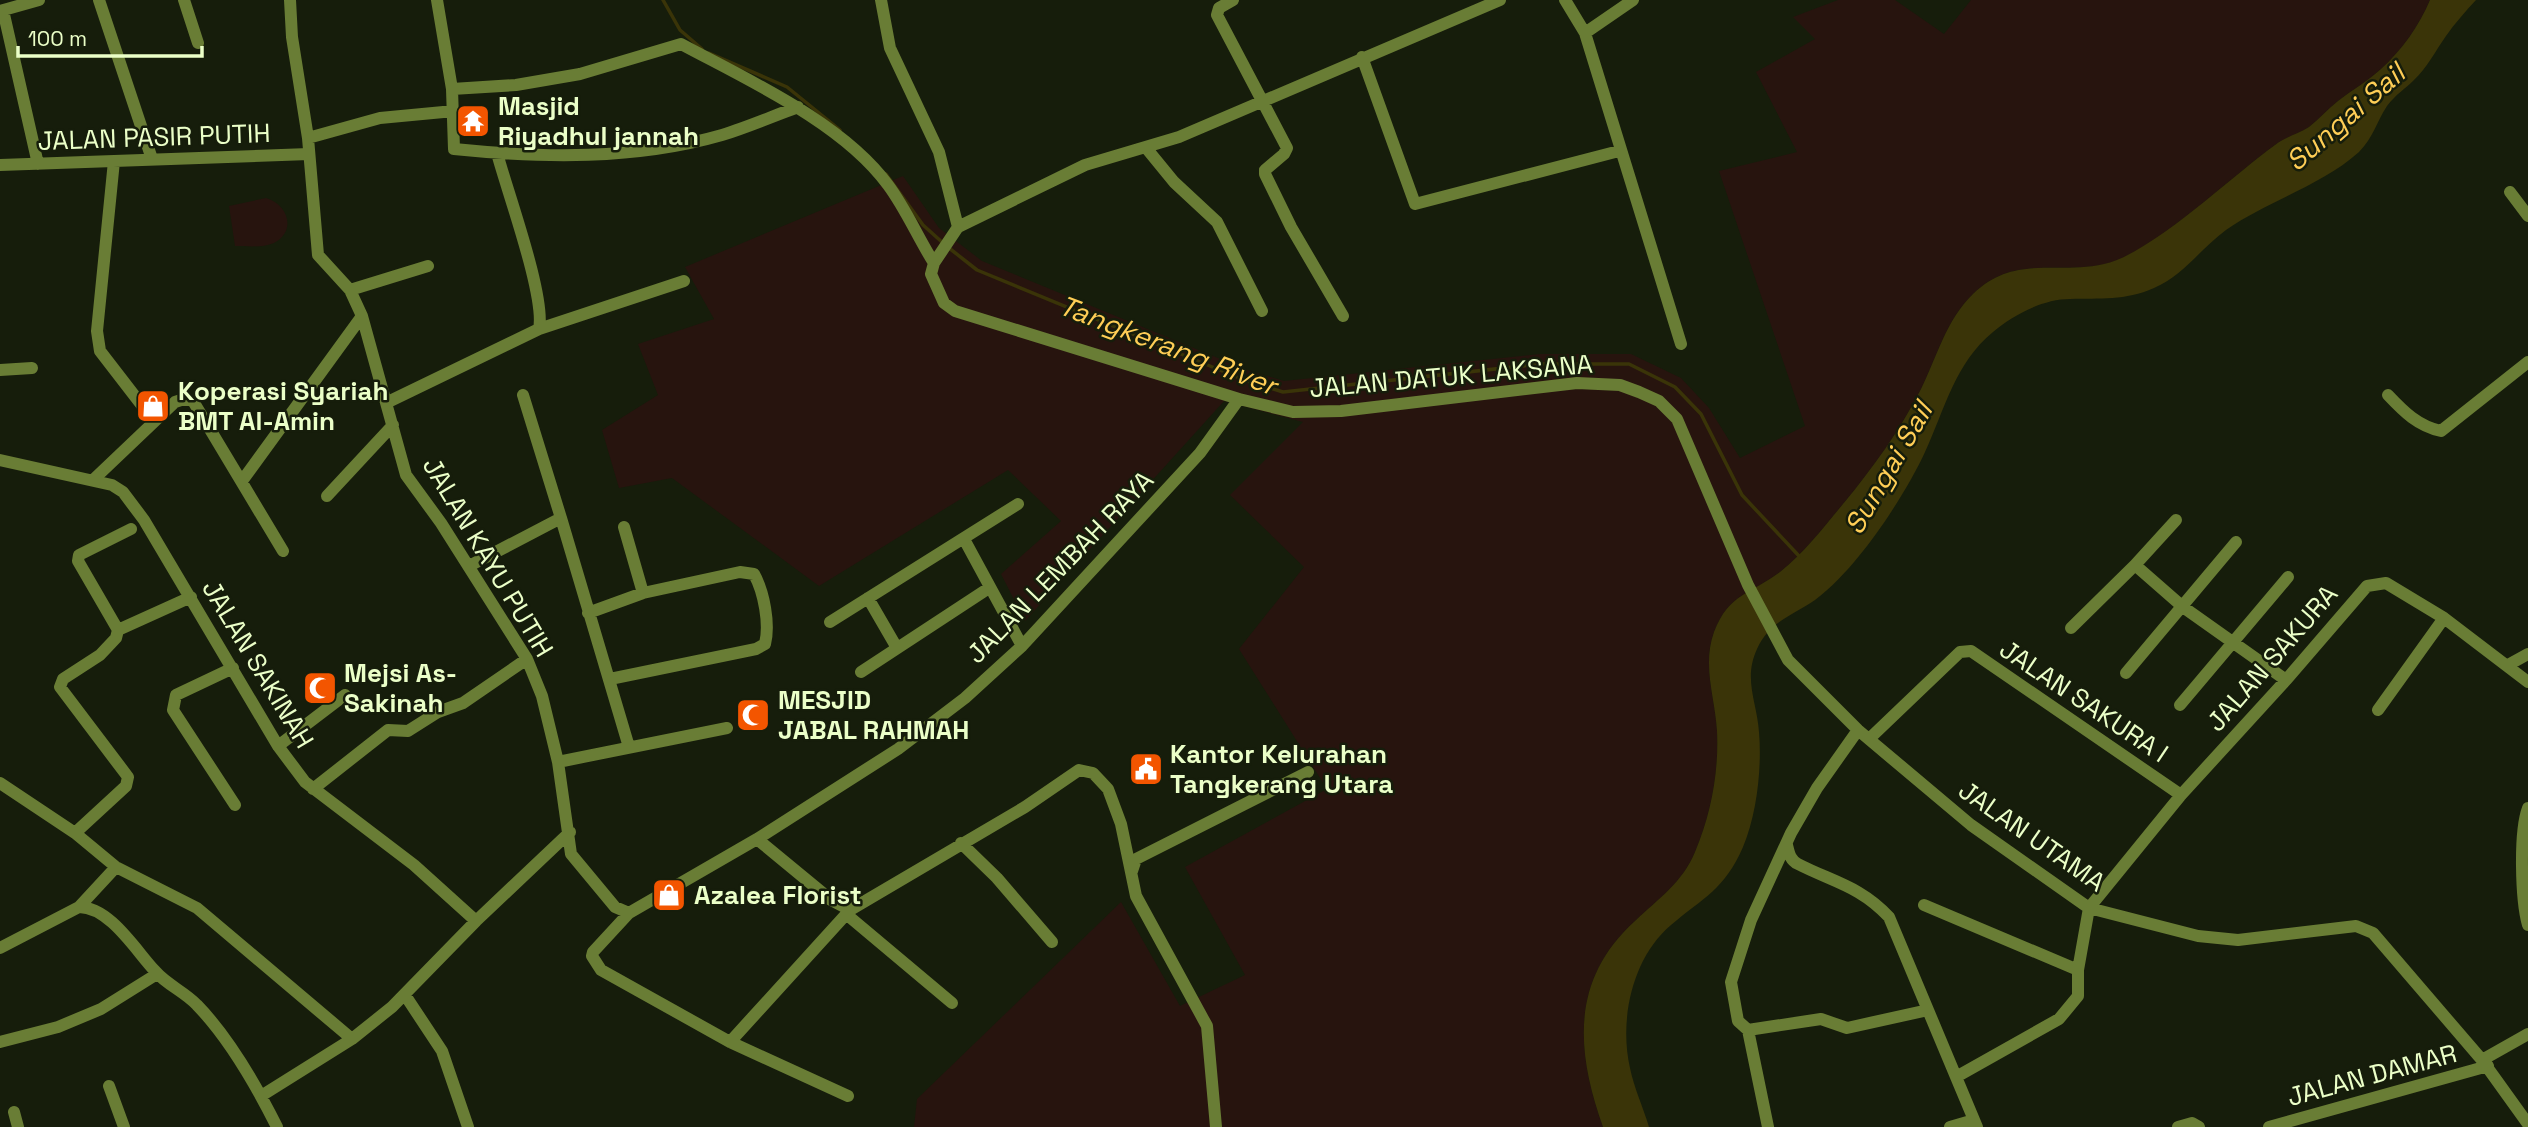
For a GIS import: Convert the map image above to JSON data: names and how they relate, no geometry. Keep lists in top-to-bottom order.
{
  "streets": {
    "street": [
      "JALAN PASIR PUTIH",
      "JALAN DATUK LAKSANA",
      "JALAN KAYU PUTIH",
      "JALAN LEMBAH RAYA",
      "JALAN SAKURA",
      "JALAN SAKINAH",
      "JALAN SAKURA I",
      "JALAN UTAMA",
      "JALAN DAMAR"
    ]
  },
  "crossings": [
    ["JALAN PASIR PUTIH", "JALAN KAYU PUTIH"],
    ["JALAN DATUK LAKSANA", "JALAN LEMBAH RAYA"],
    ["JALAN DATUK LAKSANA", "JALAN UTAMA"],
    ["JALAN SAKURA", "JALAN SAKURA I"],
    ["JALAN SAKURA", "JALAN UTAMA"],
    ["JALAN SAKURA I", "JALAN UTAMA"],
    ["JALAN UTAMA", "JALAN DAMAR"]
  ],
  "water": ["Sungai Sail", "Tangkerang River"],
  "places": {
    "temple": ["Masjid Riyadhul jannah"],
    "shop": ["Koperasi Syariah BMT Al-Amin", "Azalea Florist"],
    "mosque": ["Mejsi As- Sakinah", "MESJID JABAL RAHMAH"],
    "public building": ["Kantor Kelurahan Tangkerang Utara"]
  },
  "scale_bar": "100 m"
}
